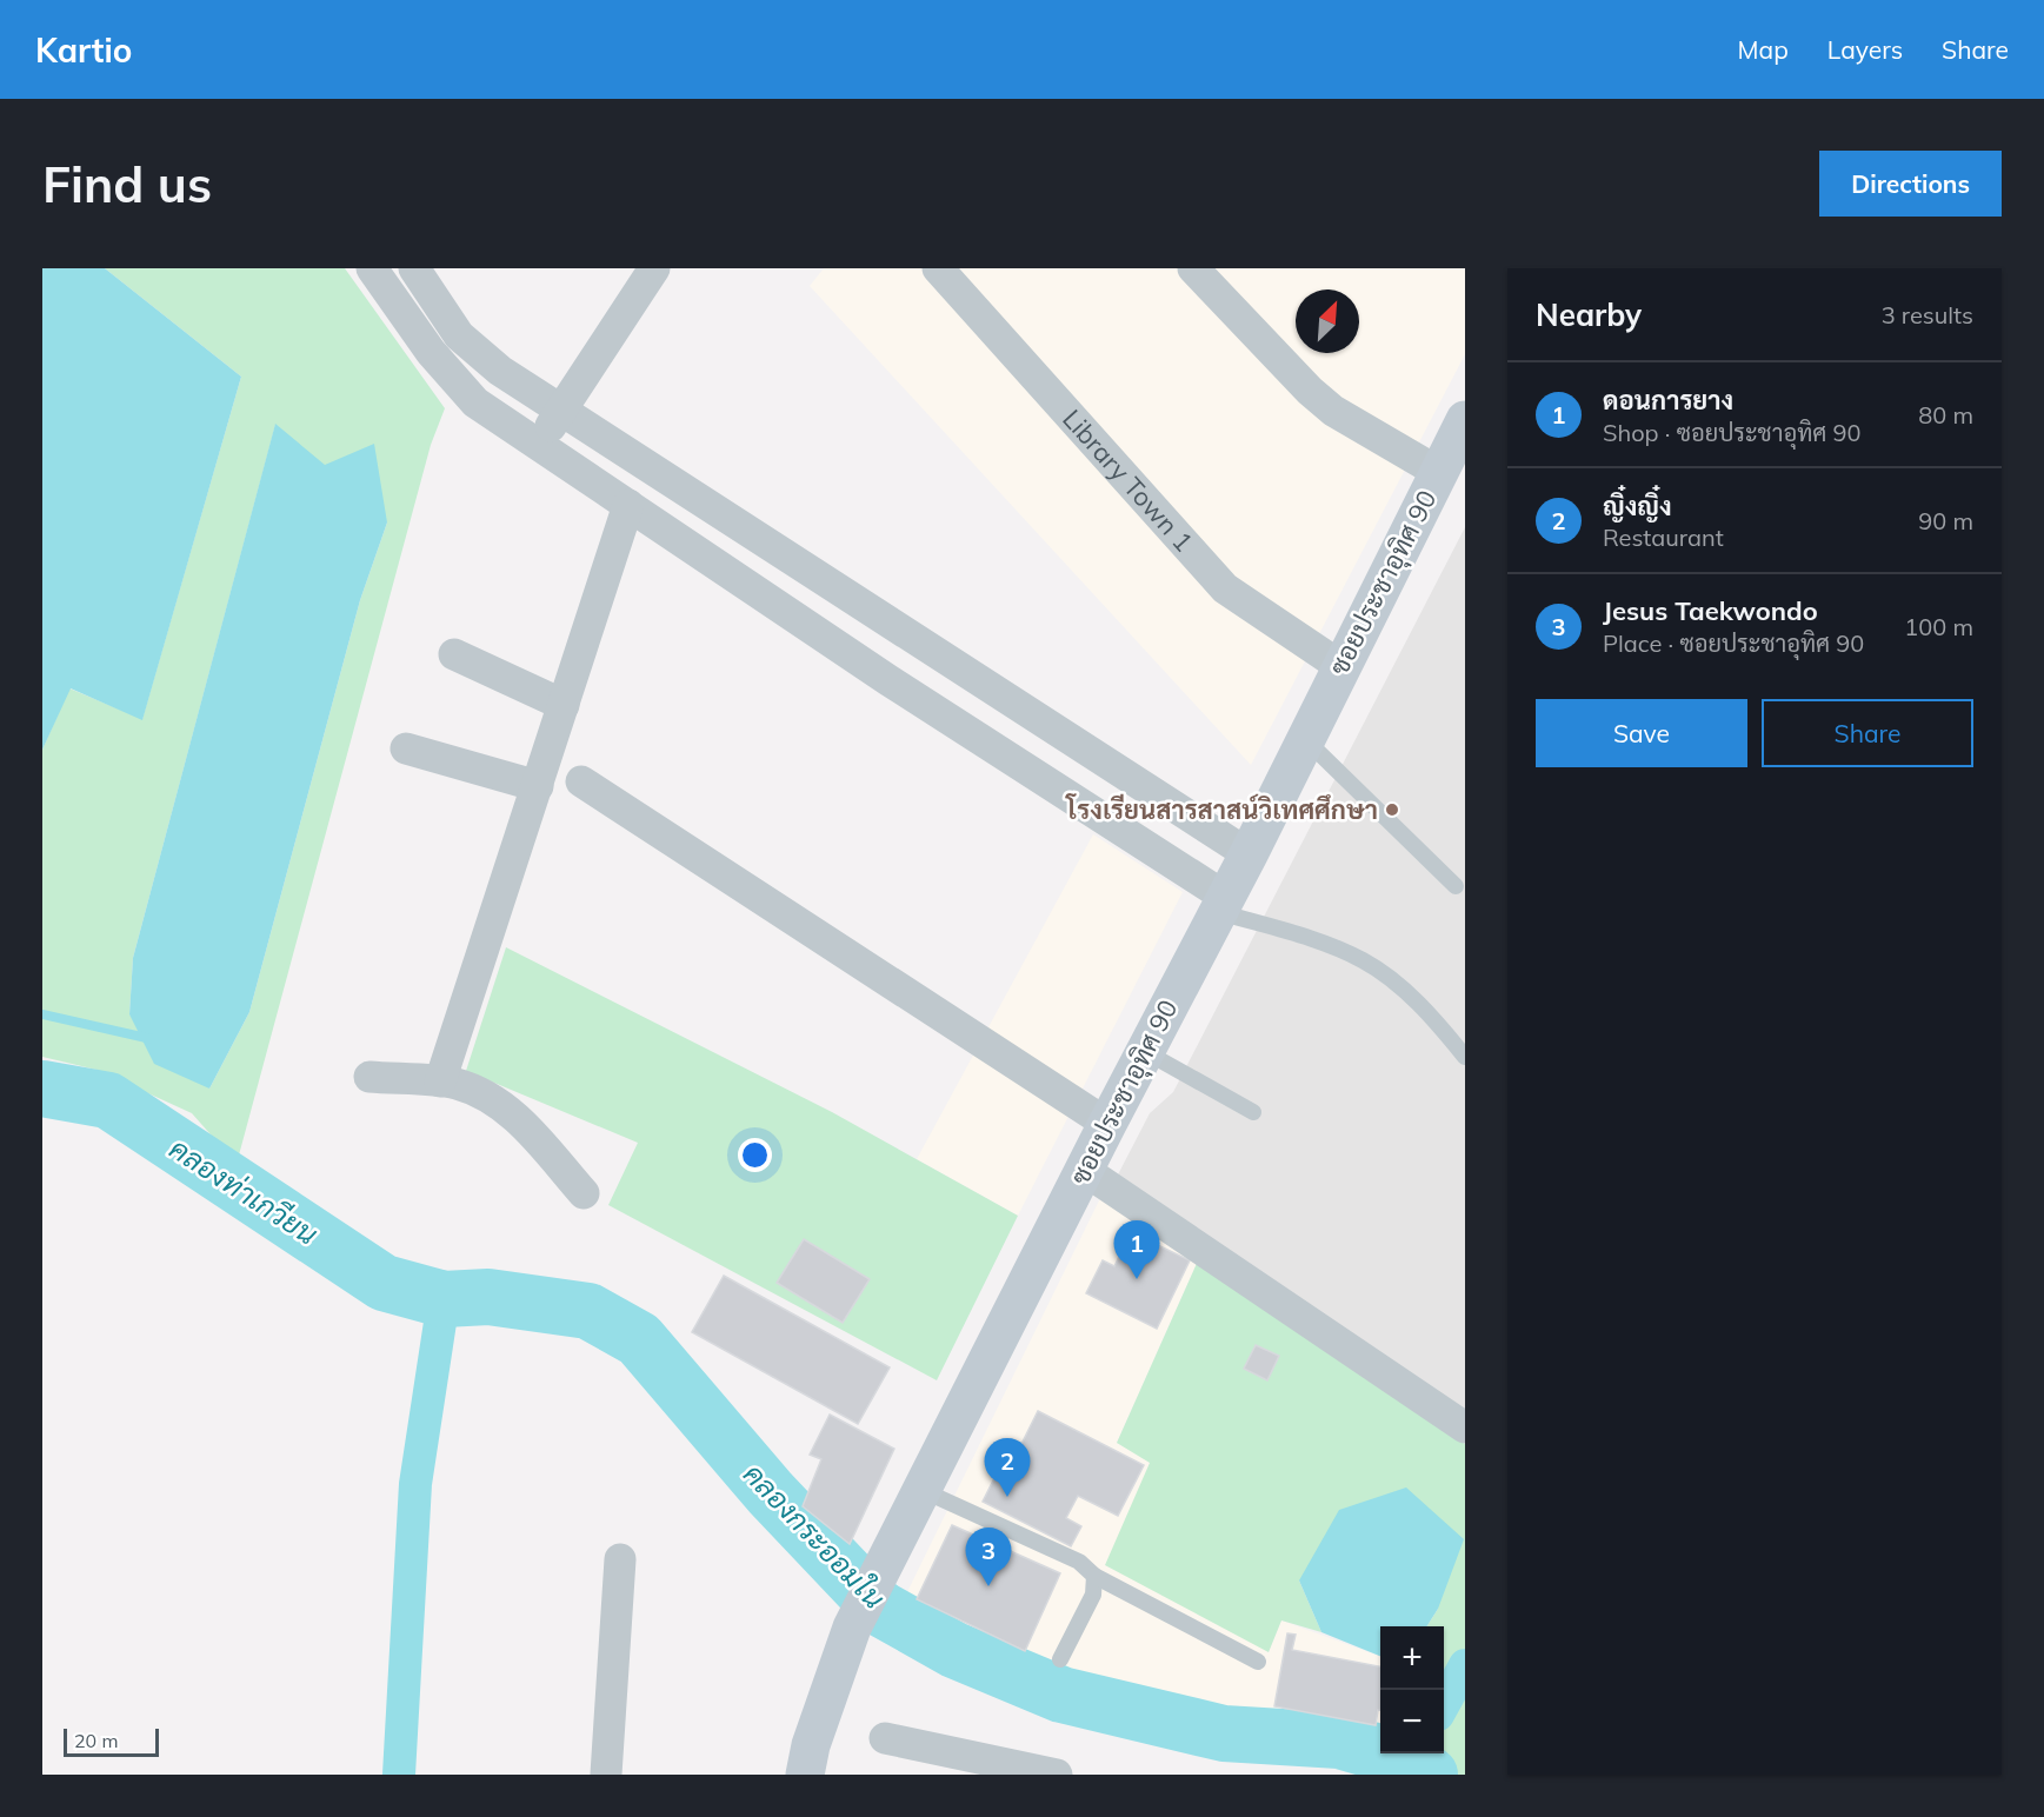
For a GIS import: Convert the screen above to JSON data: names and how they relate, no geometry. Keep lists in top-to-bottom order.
{
  "streets": {
    "street": ["Library Town 1", "ซอยประชาอุทิศ 90"]
  },
  "crossings": [
    ["Library Town 1", "ซอยประชาอุทิศ 90"]
  ],
  "water": ["คลองท่าเกวียน", "คลองกระออมใน"],
  "places": ["โรงเรียนสารสาสน์วิเทศศึกษา"],
  "scale_bar": "20 m",
  "north": "top right",
  "page": {
    "header": "Kartio",
    "nav": ["Map", "Layers", "Share"],
    "buttons": [
      "Directions",
      ["Save", "Share"]
    ],
    "title": "Find us",
    "heading": ["Nearby", "3 results"],
    "list": [
      {
        "mark": "1",
        "name": "ดอนการยาง",
        "note": "Shop · ซอยประชาอุทิศ 90",
        "value": "80 m"
      },
      {
        "mark": "2",
        "name": "ญิ๋งญิ๋ง",
        "note": "Restaurant",
        "value": "90 m"
      },
      {
        "mark": "3",
        "name": "Jesus Taekwondo",
        "note": "Place · ซอยประชาอุทิศ 90",
        "value": "100 m"
      }
    ],
    "pins": ["1", "2", "3"],
    "map_buttons": ["+", "−"],
    "scale": "20 m"
  }
}
